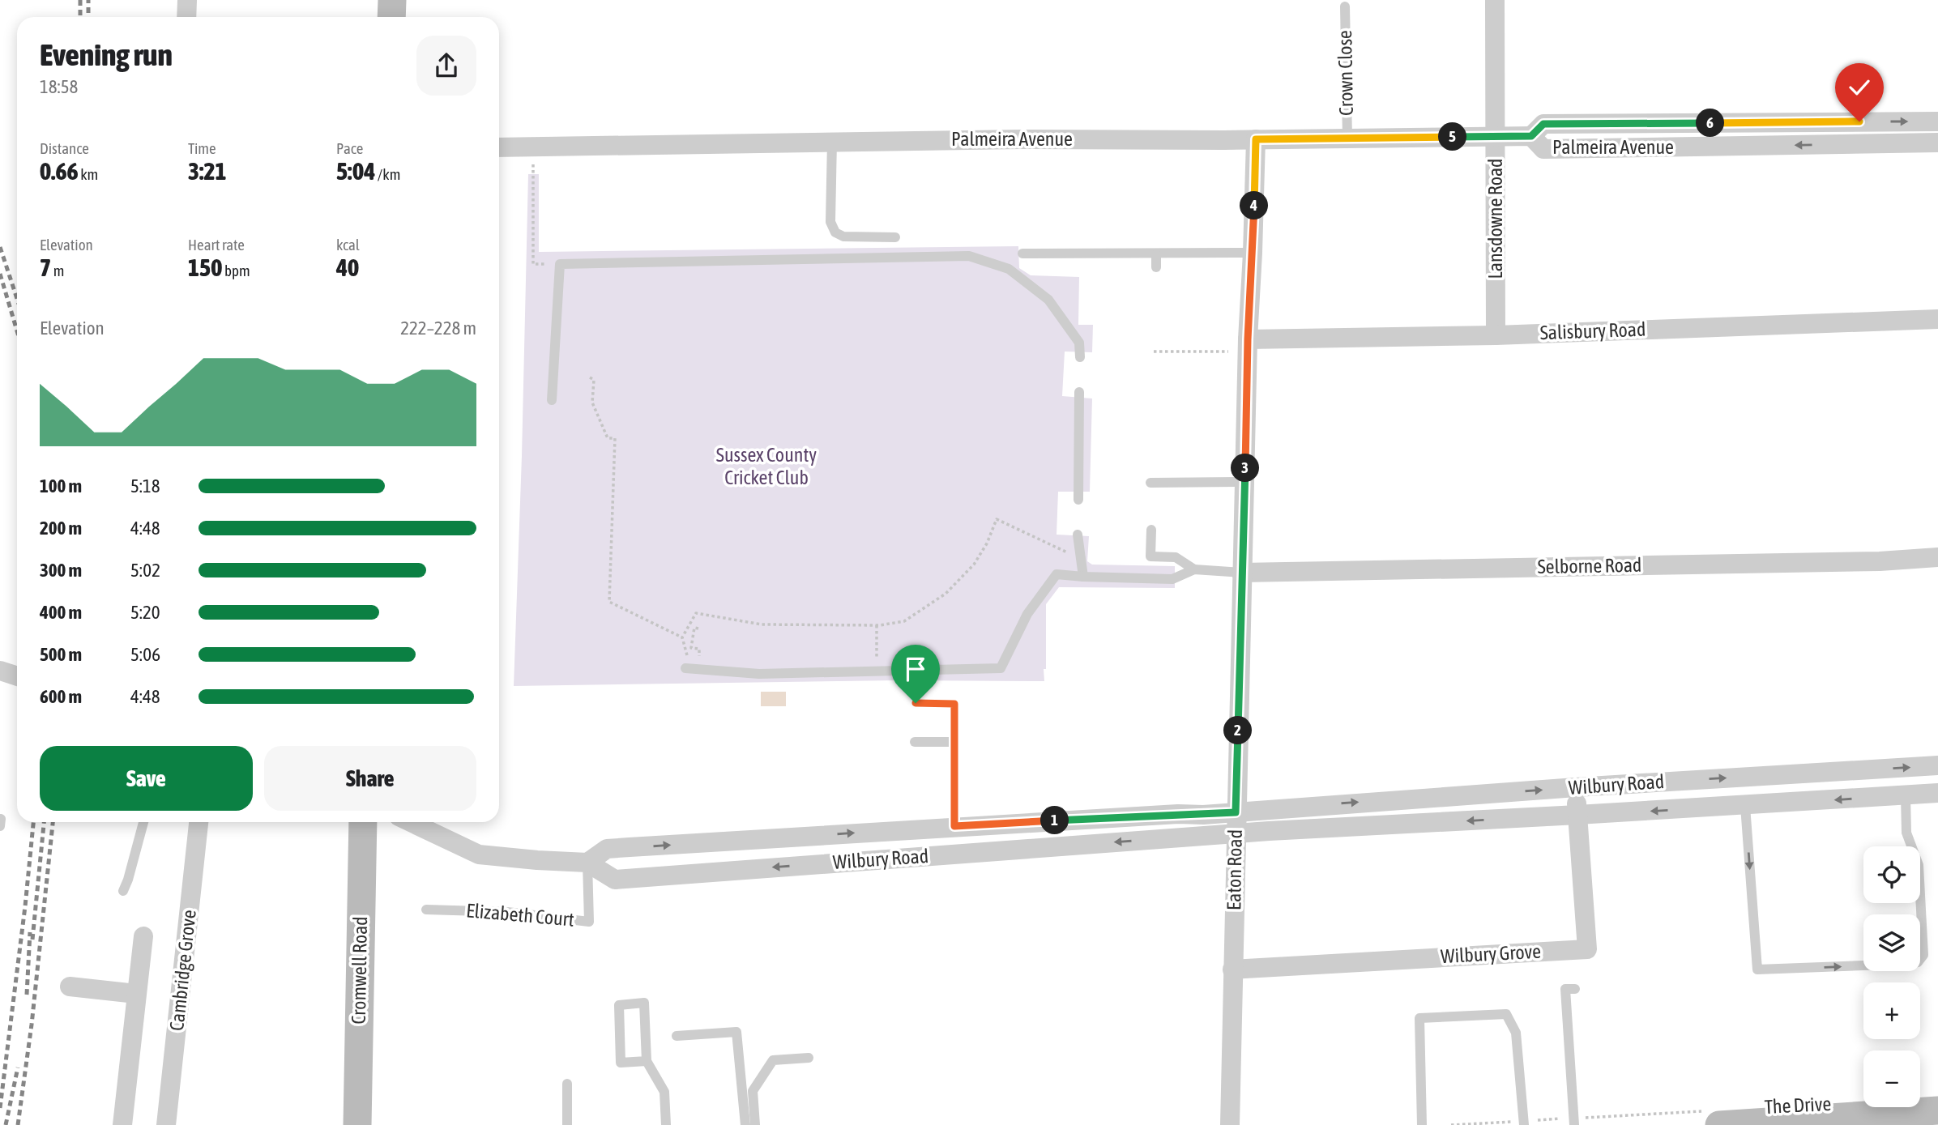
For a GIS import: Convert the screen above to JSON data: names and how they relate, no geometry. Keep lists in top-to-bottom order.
{
  "streets": {
    "main road": ["Cromwell Road", "The Drive"],
    "street": [
      "Palmeira Avenue",
      "Lansdowne Road",
      "Salisbury Road",
      "Selborne Road",
      "Wilbury Road",
      "Eaton Road",
      "Wilbury Grove",
      "Cambridge Grove"
    ],
    "lane": ["Crown Close", "Elizabeth Court"]
  },
  "crossings": [
    ["Crown Close", "Palmeira Avenue"],
    ["Palmeira Avenue", "Lansdowne Road"],
    ["Palmeira Avenue", "Eaton Road"],
    ["Lansdowne Road", "Salisbury Road"],
    ["Salisbury Road", "Eaton Road"],
    ["Selborne Road", "Eaton Road"],
    ["Wilbury Road", "Eaton Road"],
    ["Wilbury Road", "Elizabeth Court"],
    ["Wilbury Road", "Wilbury Grove"],
    ["Eaton Road", "Wilbury Grove"]
  ],
  "parks": ["Sussex County Cricket Club"],
  "page": {
    "heading": ["Evening run", "18:58"],
    "pins": [
      "6",
      "5",
      "4",
      "3",
      "2",
      "1"
    ],
    "stats": [
      ["Distance", "0.66 km"],
      ["Time", "3:21"],
      ["Pace", "5:04 /km"],
      ["Elevation", "7 m"],
      ["Heart rate", "150 bpm"],
      ["kcal", "40"]
    ],
    "chart": ["Elevation", "222–228 m"],
    "list": [
      {
        "name": "100 m",
        "note": "5:18"
      },
      {
        "name": "200 m",
        "note": "4:48"
      },
      {
        "name": "300 m",
        "note": "5:02"
      },
      {
        "name": "400 m",
        "note": "5:20"
      },
      {
        "name": "500 m",
        "note": "5:06"
      },
      {
        "name": "600 m",
        "note": "4:48"
      }
    ],
    "buttons": ["Save", "Share"],
    "map_buttons": ["+", "−"]
  }
}
